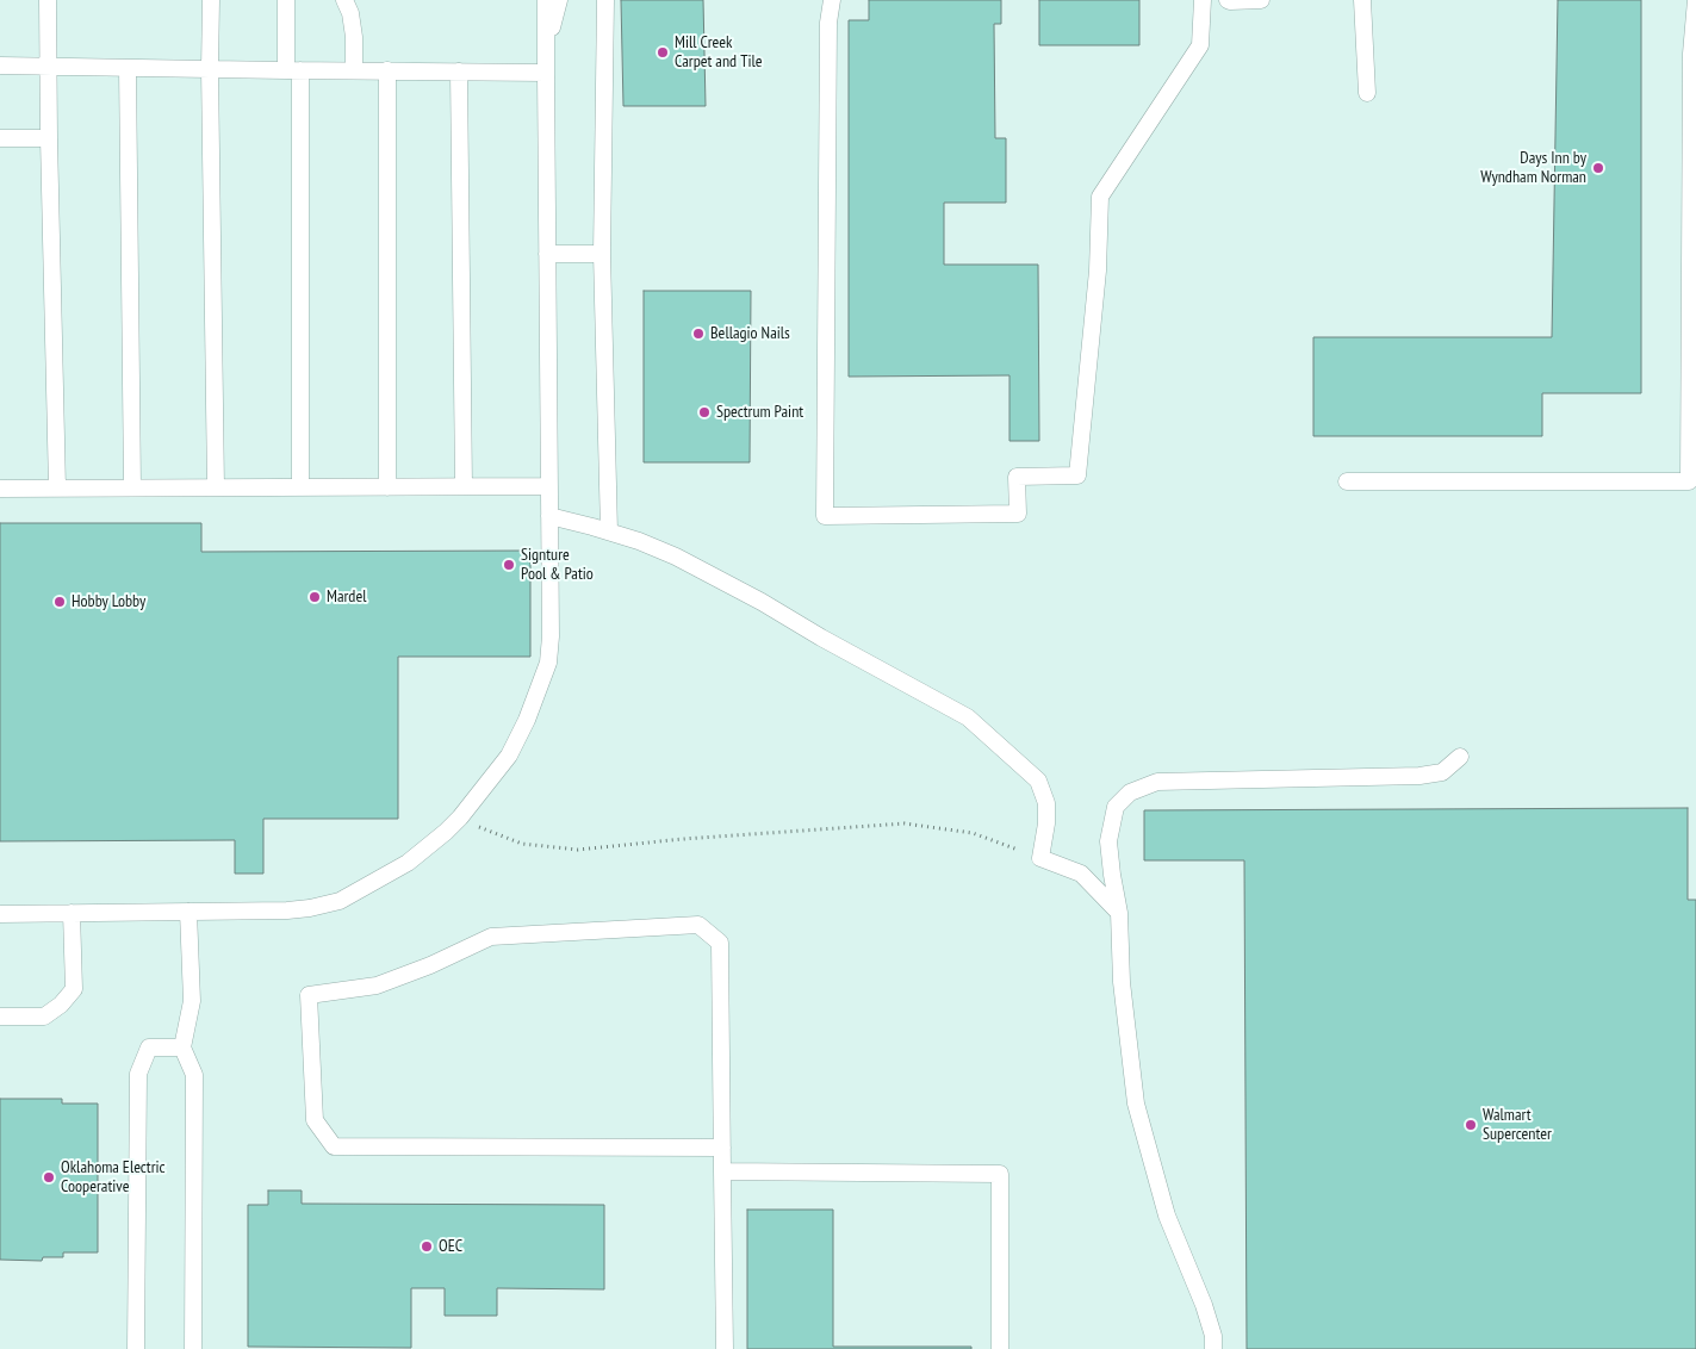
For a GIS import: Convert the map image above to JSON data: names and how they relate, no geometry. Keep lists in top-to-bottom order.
{
  "places": [
    "Mill Creek Carpet and Tile",
    "Days Inn by Wyndham Norman",
    "Bellagio Nails",
    "Spectrum Paint",
    "Signture Pool & Patio",
    "Mardel",
    "Hobby Lobby",
    "Walmart Supercenter",
    "Oklahoma Electric Cooperative",
    "OEC"
  ]
}
